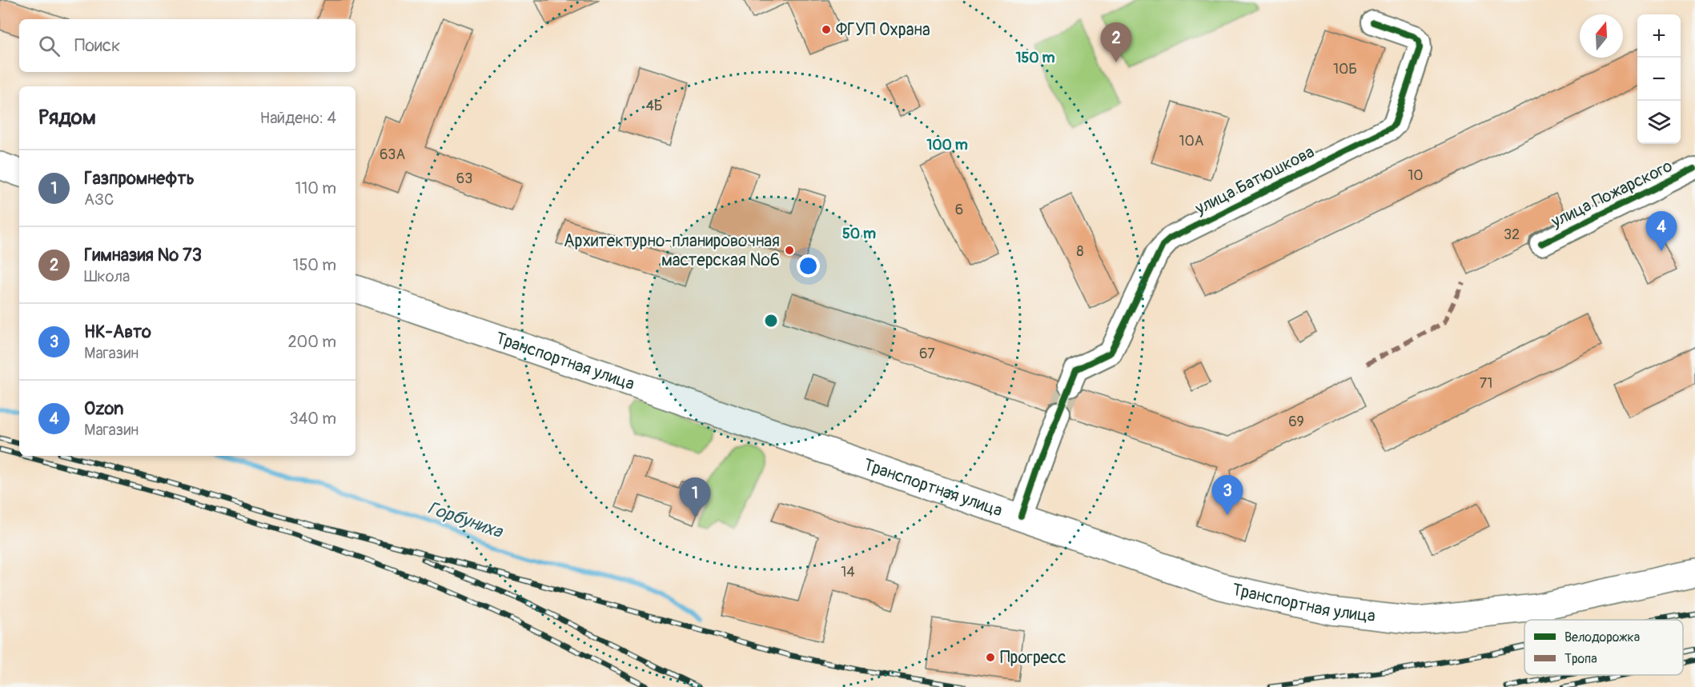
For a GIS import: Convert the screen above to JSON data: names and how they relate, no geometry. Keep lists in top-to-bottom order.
{
  "streets": {
    "main road": ["Транспортная улица"],
    "street": ["улица Батюшкова", "улица Пожарского"]
  },
  "water": ["Горбуниха"],
  "places": ["ФГУП Охрана", "Архитектурно-планировочная мастерская №6", "Прогресс"],
  "house_numbers": [
    "10Б",
    "4Б",
    "10А",
    "63А",
    "10",
    "63",
    "6",
    "32",
    "8",
    "67",
    "71",
    "69",
    "14"
  ],
  "legend": ["Велодорожка", "Тропа"],
  "north": "top",
  "page": {
    "map_buttons": ["+", "−"],
    "search": "Поиск",
    "pins": [
      "2",
      "4",
      "3",
      "1"
    ],
    "heading": ["Рядом", "Найдено: 4"],
    "list": [
      {
        "mark": "1",
        "name": "Газпромнефть",
        "note": "АЗС",
        "value": "110 m"
      },
      {
        "mark": "2",
        "name": "Гимназия № 73",
        "note": "Школа",
        "value": "150 m"
      },
      {
        "mark": "3",
        "name": "НК-Авто",
        "note": "Магазин",
        "value": "200 m"
      },
      {
        "mark": "4",
        "name": "Ozon",
        "note": "Магазин",
        "value": "340 m"
      }
    ]
  },
  "rings": ["150 m", "100 m", "50 m"]
}
